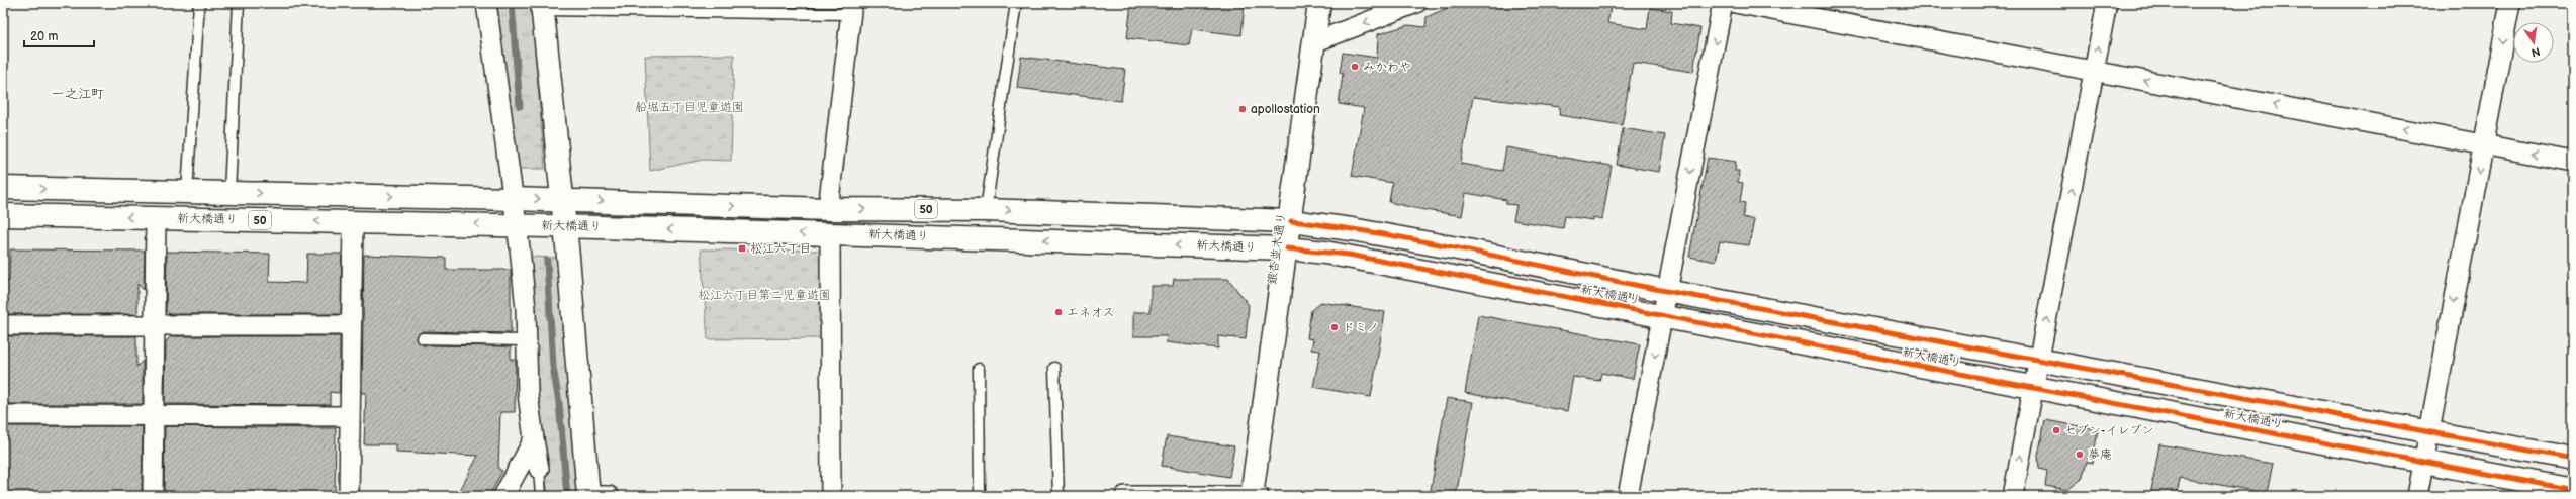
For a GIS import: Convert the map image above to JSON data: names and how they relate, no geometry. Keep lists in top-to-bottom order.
{
  "streets": {
    "main road": ["50", "新大橋通り", "銀杏並木通り"]
  },
  "crossings": [
    ["新大橋通り", "銀杏並木通り"]
  ],
  "districts": ["一之江町"],
  "parks": ["船堀五丁目児童遊園", "松江六丁目第二児童遊園"],
  "places": {
    "other": [
      "みかわや",
      "apollostation",
      "エネオス",
      "ドミノ",
      "セブン-イレブン",
      "夢庵"
    ],
    "transit": ["松江六丁目"]
  },
  "scale_bar": "20 m",
  "north": "bottom"
}
